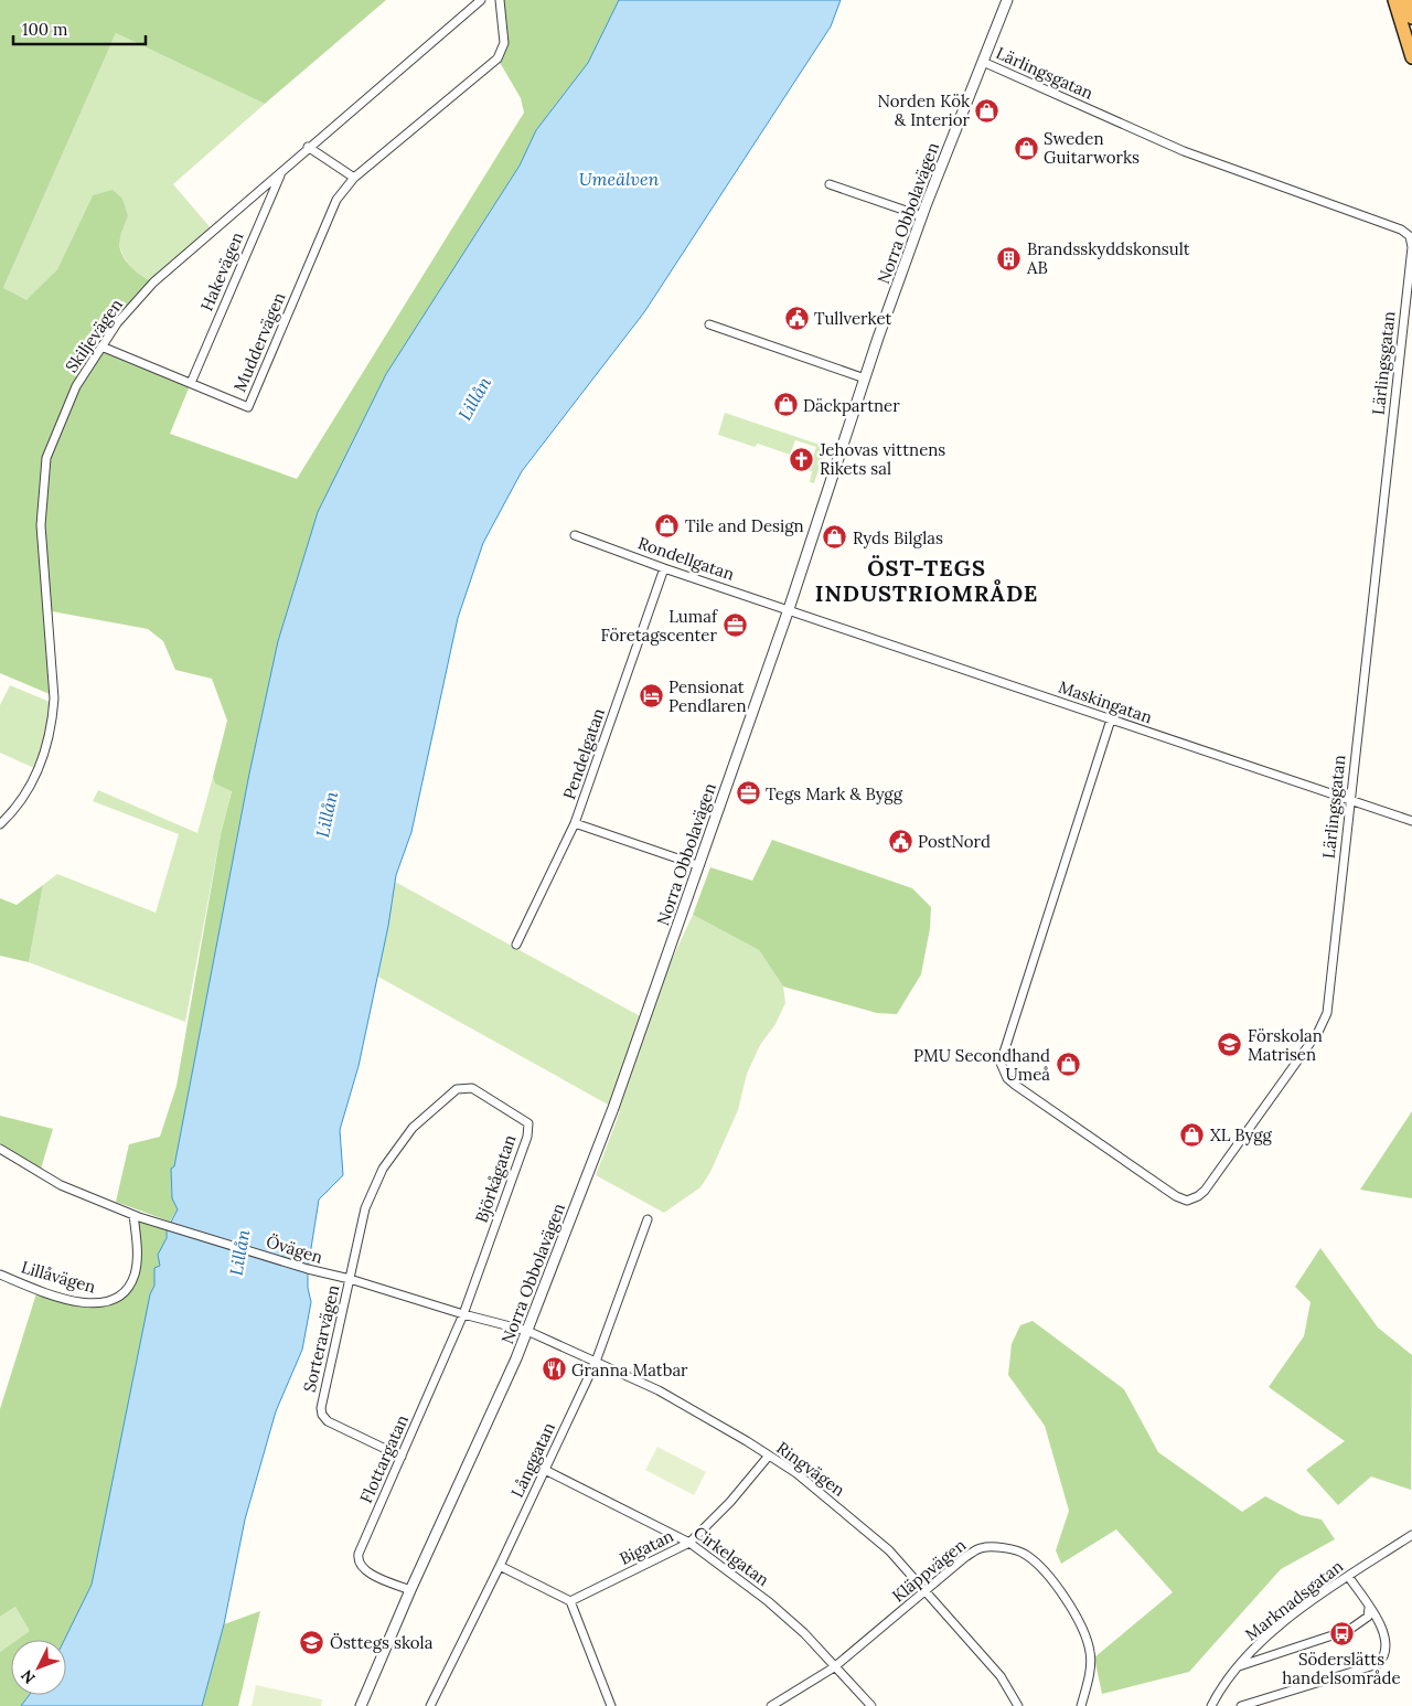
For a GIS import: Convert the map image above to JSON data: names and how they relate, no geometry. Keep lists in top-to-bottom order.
{
  "streets": {
    "street": [
      "Lärlingsgatan",
      "Norra Obbolavägen",
      "Hakevägen",
      "Skiljevägen",
      "Muddervägen",
      "Rondellgatan",
      "Maskingatan",
      "Pendelgatan",
      "Björkågatan",
      "Övägen",
      "Lillåvägen",
      "Sorterarvägen",
      "Flottargatan",
      "Långgatan",
      "Ringvägen",
      "Bigatan",
      "Cirkelgatan",
      "Kläppvägen",
      "Marknadsgatan"
    ]
  },
  "crossings": [
    ["Lärlingsgatan", "Norra Obbolavägen"],
    ["Lärlingsgatan", "Maskingatan"],
    ["Norra Obbolavägen", "Rondellgatan"],
    ["Norra Obbolavägen", "Maskingatan"],
    ["Norra Obbolavägen", "Övägen"],
    ["Norra Obbolavägen", "Flottargatan"],
    ["Norra Obbolavägen", "Ringvägen"],
    ["Hakevägen", "Skiljevägen"],
    ["Hakevägen", "Muddervägen"],
    ["Skiljevägen", "Muddervägen"],
    ["Rondellgatan", "Maskingatan"],
    ["Rondellgatan", "Pendelgatan"],
    ["Björkågatan", "Övägen"],
    ["Björkågatan", "Sorterarvägen"],
    ["Björkågatan", "Flottargatan"],
    ["Övägen", "Lillåvägen"],
    ["Övägen", "Sorterarvägen"],
    ["Övägen", "Flottargatan"],
    ["Övägen", "Ringvägen"],
    ["Sorterarvägen", "Flottargatan"],
    ["Långgatan", "Ringvägen"],
    ["Långgatan", "Cirkelgatan"],
    ["Ringvägen", "Bigatan"],
    ["Ringvägen", "Kläppvägen"],
    ["Bigatan", "Cirkelgatan"],
    ["Cirkelgatan", "Kläppvägen"]
  ],
  "districts": ["ÖST-TEGS INDUSTRIOMRÅDE"],
  "water": ["Umeälven", "Lillån"],
  "places": {
    "shop": [
      "Norden Kök & Interior",
      "Sweden Guitarworks",
      "Däckpartner",
      "Tile and Design",
      "Ryds Bilglas",
      "PMU Secondhand Umeå",
      "XL Bygg"
    ],
    "building": ["Brandsskyddskonsult AB"],
    "public building": ["Tullverket", "PostNord"],
    "church": ["Jehovas vittnens Rikets sal"],
    "office": ["Lumaf Företagscenter", "Tegs Mark & Bygg"],
    "hotel": ["Pensionat Pendlaren"],
    "school or university": ["Förskolan Matrisen", "Östtegs skola"],
    "restaurant": ["Granna Matbar"],
    "bus stop": ["Söderslätts handelsområde"]
  },
  "scale_bar": "100 m",
  "north": "bottom left"
}
